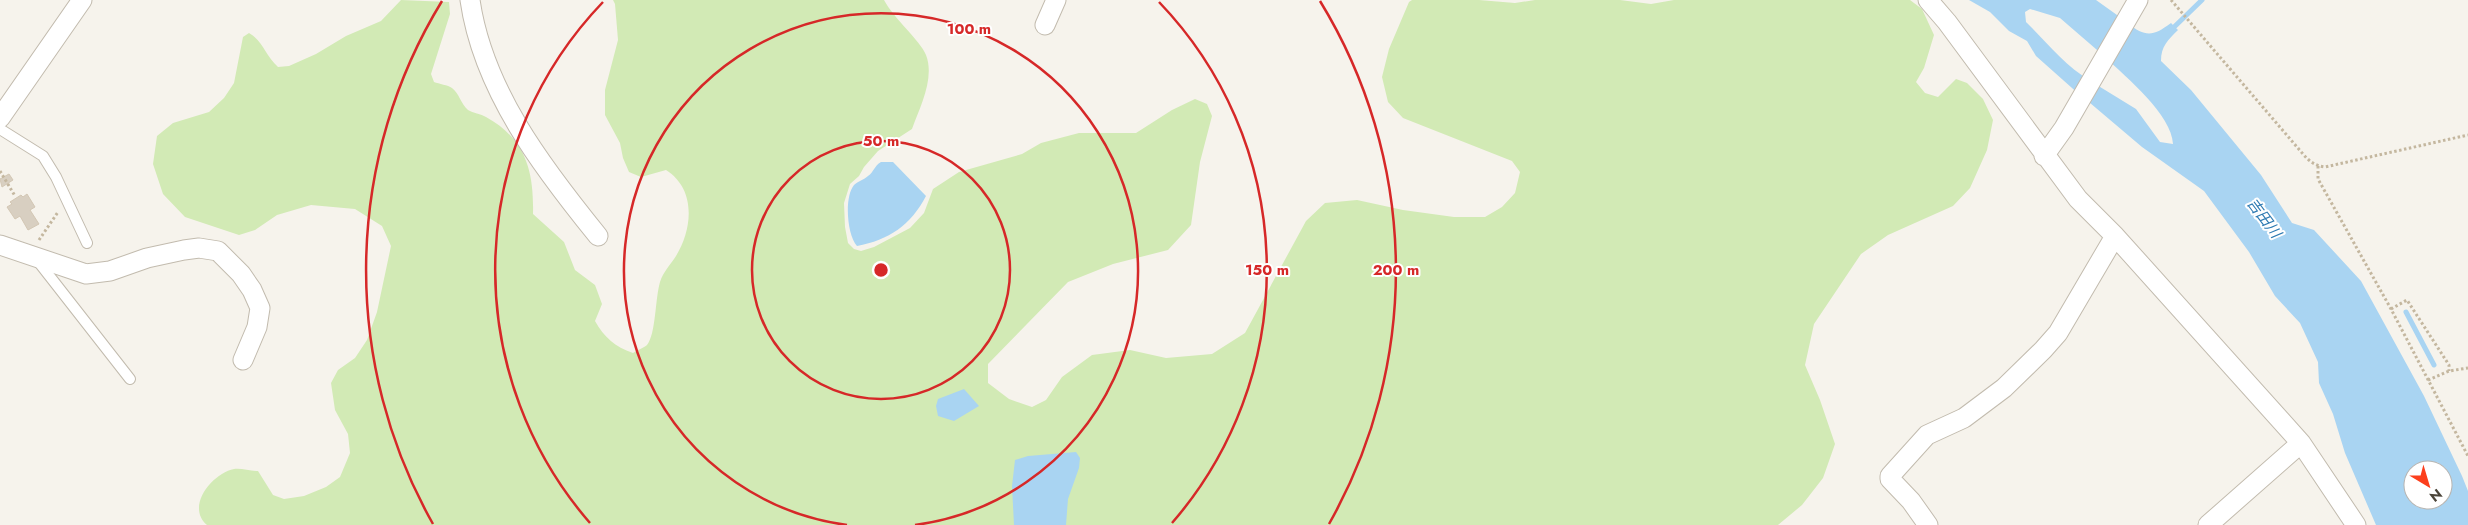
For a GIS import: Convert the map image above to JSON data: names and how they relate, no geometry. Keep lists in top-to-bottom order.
{
  "water": ["吉田川"],
  "north": "bottom right",
  "rings": [
    "100 m",
    "50 m",
    "150 m",
    "200 m"
  ]
}
